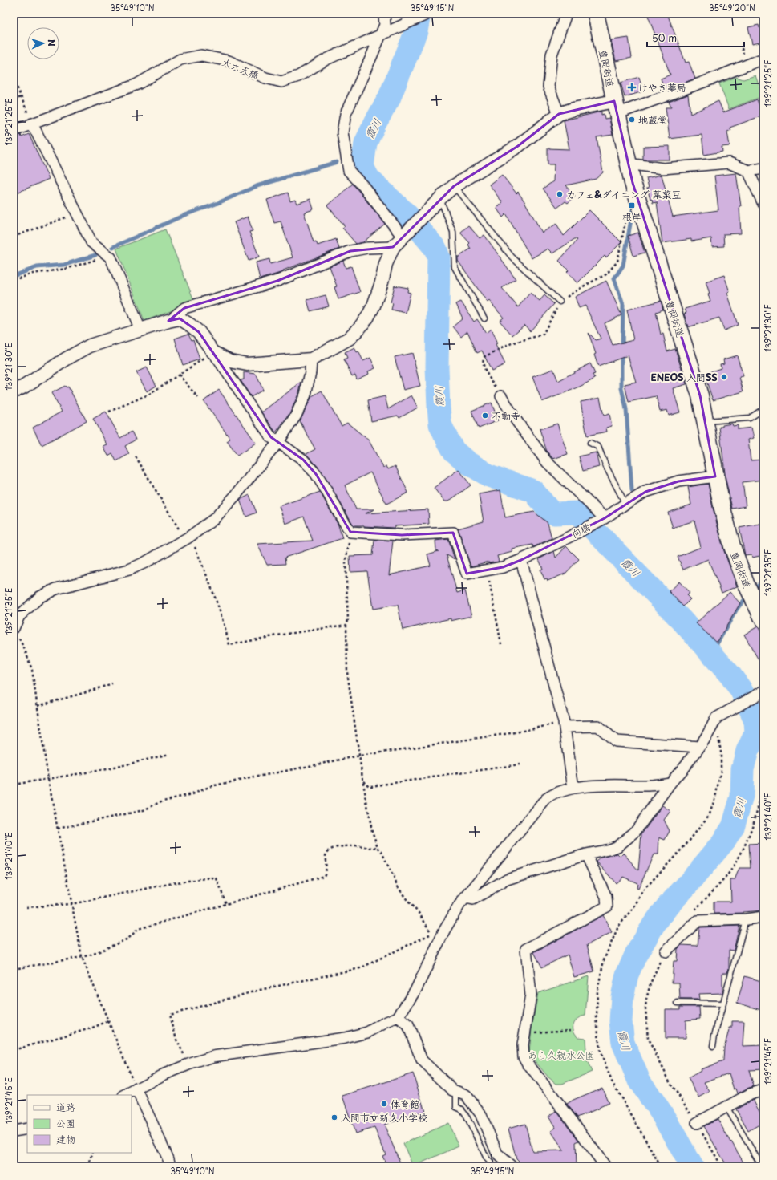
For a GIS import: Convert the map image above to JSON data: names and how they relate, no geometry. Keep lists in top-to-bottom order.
{
  "streets": {
    "main road": ["豊岡街道"],
    "street": ["大六天橋", "向橋"]
  },
  "crossings": [
    ["豊岡街道", "向橋"]
  ],
  "water": ["霞川"],
  "parks": ["あら久親水公園"],
  "places": {
    "health": ["けやき薬局"],
    "other": [
      "地蔵堂",
      "カフェ&ダイニング 葉菜豆",
      "ENEOS 入間SS",
      "不動寺",
      "体育館",
      "入間市立新久小学校"
    ],
    "transit": ["根岸"]
  },
  "legend": ["道路", "公園", "建物"],
  "scale_bar": "50 m",
  "north": "right",
  "coordinates": [
    "35°49'10\"N",
    "35°49'15\"N",
    "35°49'20\"N",
    "139°21'25\"E",
    "139°21'30\"E",
    "139°21'35\"E",
    "139°21'40\"E",
    "139°21'45\"E"
  ]
}
